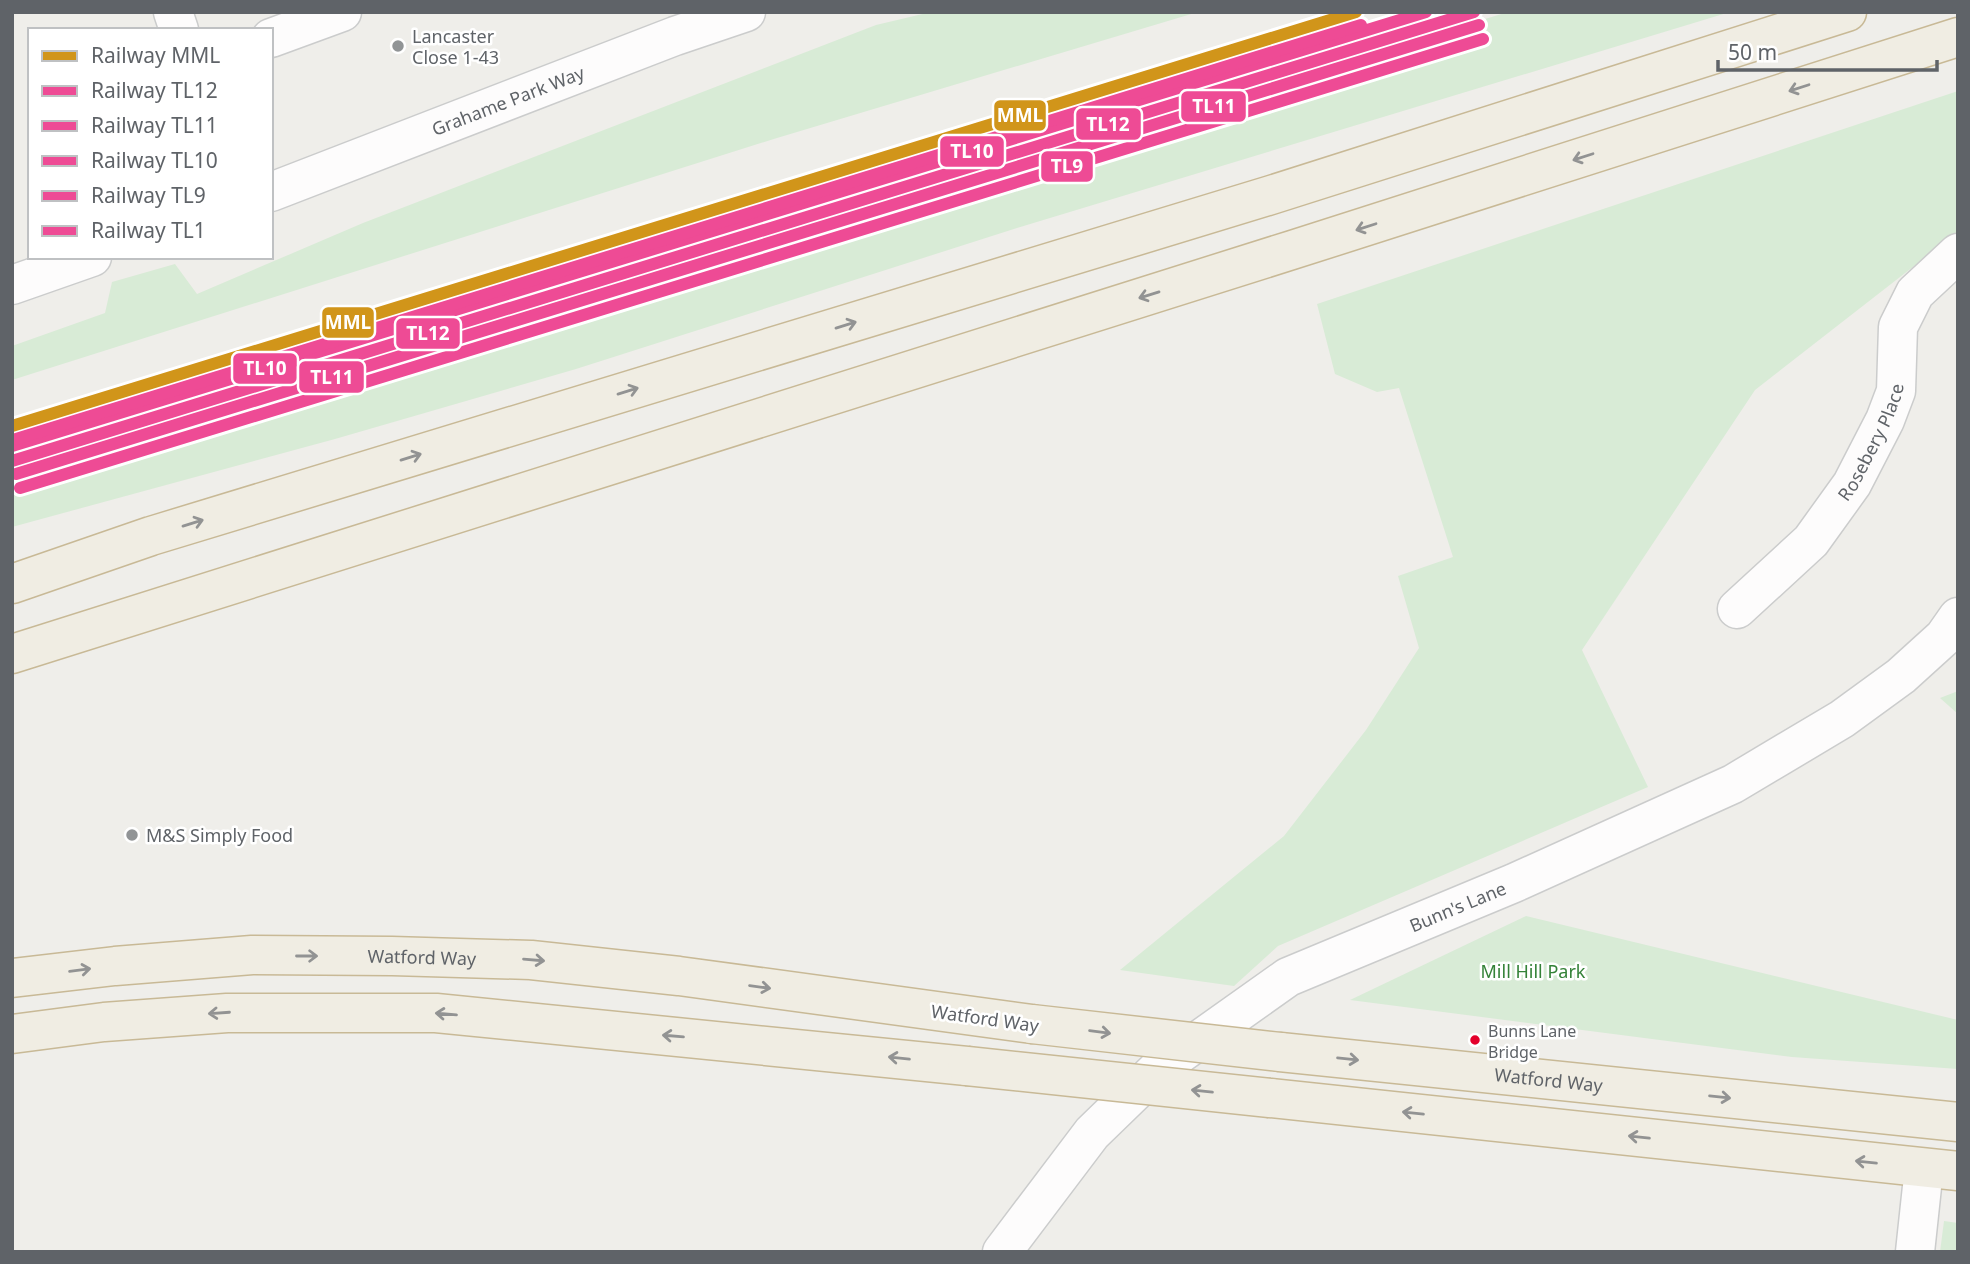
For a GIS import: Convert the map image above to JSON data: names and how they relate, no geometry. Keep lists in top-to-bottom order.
{
  "streets": {
    "highway": ["Watford Way"],
    "street": ["Grahame Park Way", "Rosebery Place", "Bunn's Lane"]
  },
  "parks": ["Mill Hill Park"],
  "places": ["Lancaster Close 1-43", "M&S Simply Food", "Bunns Lane Bridge"],
  "lines": [
    "rail line MML",
    "rail line TL12",
    "rail line TL10",
    "rail line TL11",
    "rail line TL1",
    "rail line TL9"
  ],
  "legend": [
    "Railway MML",
    "Railway TL12",
    "Railway TL11",
    "Railway TL10",
    "Railway TL9",
    "Railway TL1"
  ],
  "scale_bar": "50 m"
}
